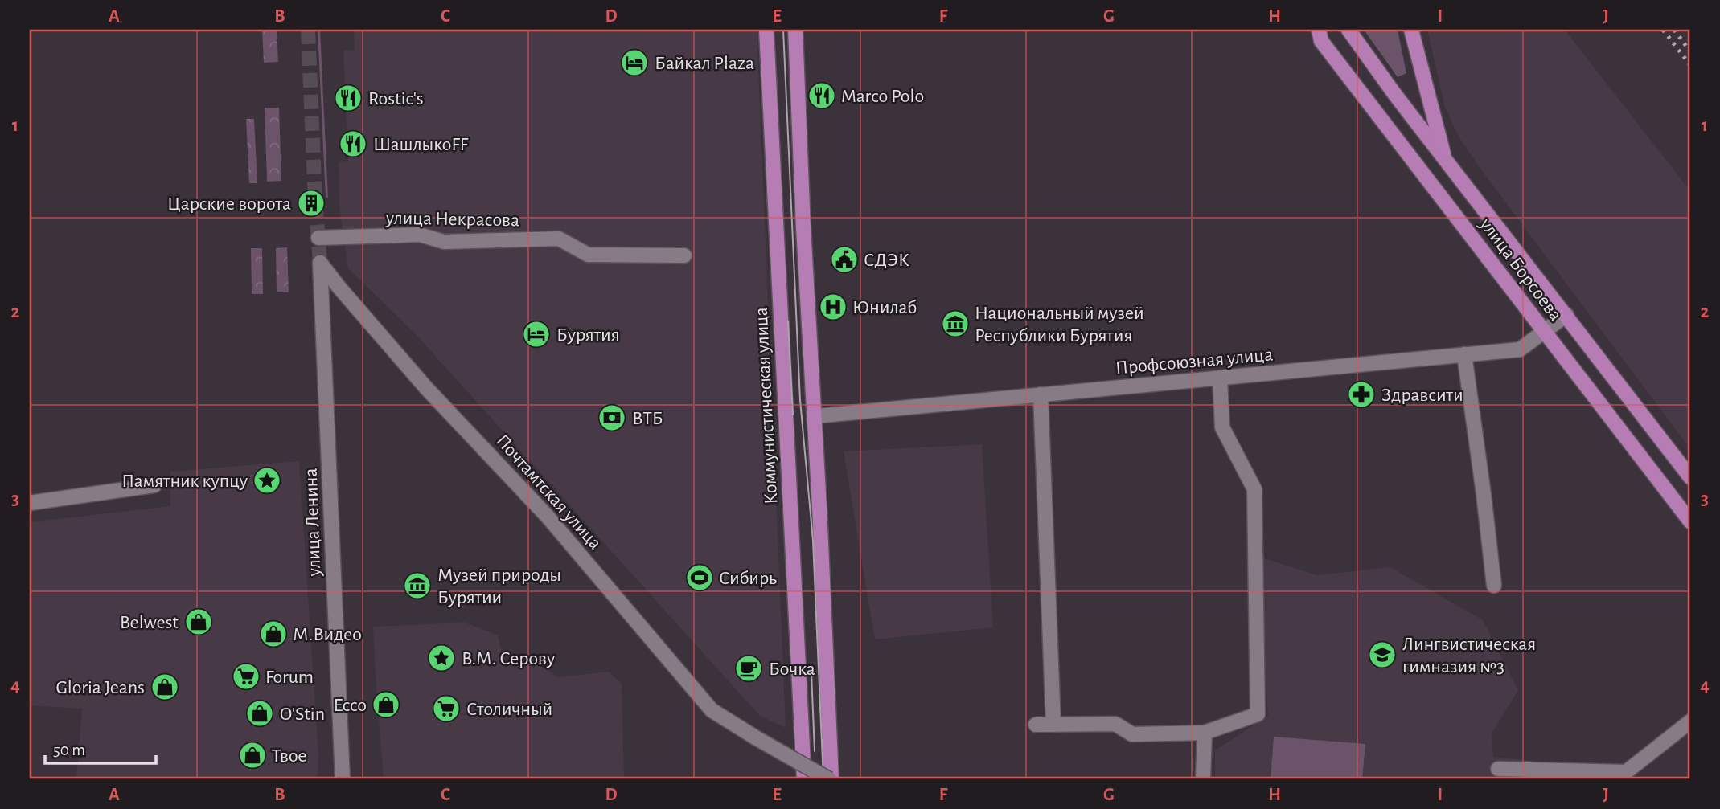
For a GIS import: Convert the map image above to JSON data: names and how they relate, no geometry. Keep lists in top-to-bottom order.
{
  "streets": {
    "main road": ["улица Борсоева", "Коммунистическая улица"],
    "street": [
      "улица Некрасова",
      "Профсоюзная улица",
      "Почтамтская улица",
      "улица Ленина"
    ]
  },
  "crossings": [
    ["улица Борсоева", "Профсоюзная улица"],
    ["Почтамтская улица", "улица Ленина"]
  ],
  "places": {
    "hotel": ["Байкал Plaza", "Бурятия"],
    "restaurant": ["Marco Polo", "Rostic's", "ШашлыкоFF"],
    "building": ["Царские ворота"],
    "public building": ["СДЭК"],
    "hospital": ["Юнилаб"],
    "museum": ["Национальный музей Республики Бурятия", "Музей природы Бурятии"],
    "pharmacy": ["Здравсити"],
    "bank": ["ВТБ"],
    "place": ["Памятник купцу", "В.М. Серову"],
    "sports": ["Сибирь"],
    "shop": [
      "Belwest",
      "М.Видео",
      "Gloria Jeans",
      "Ecco",
      "O'Stin",
      "Твое"
    ],
    "school or university": ["Лингвистическая гимназия №3"],
    "cafe": ["Бочка"],
    "supermarket": ["Forum", "Столичный"]
  },
  "scale_bar": "50 m",
  "grid": {
    "columns": [
      "A",
      "B",
      "C",
      "D",
      "E",
      "F",
      "G",
      "H",
      "I",
      "J"
    ],
    "rows": [
      "1",
      "2",
      "3",
      "4"
    ]
  }
}
